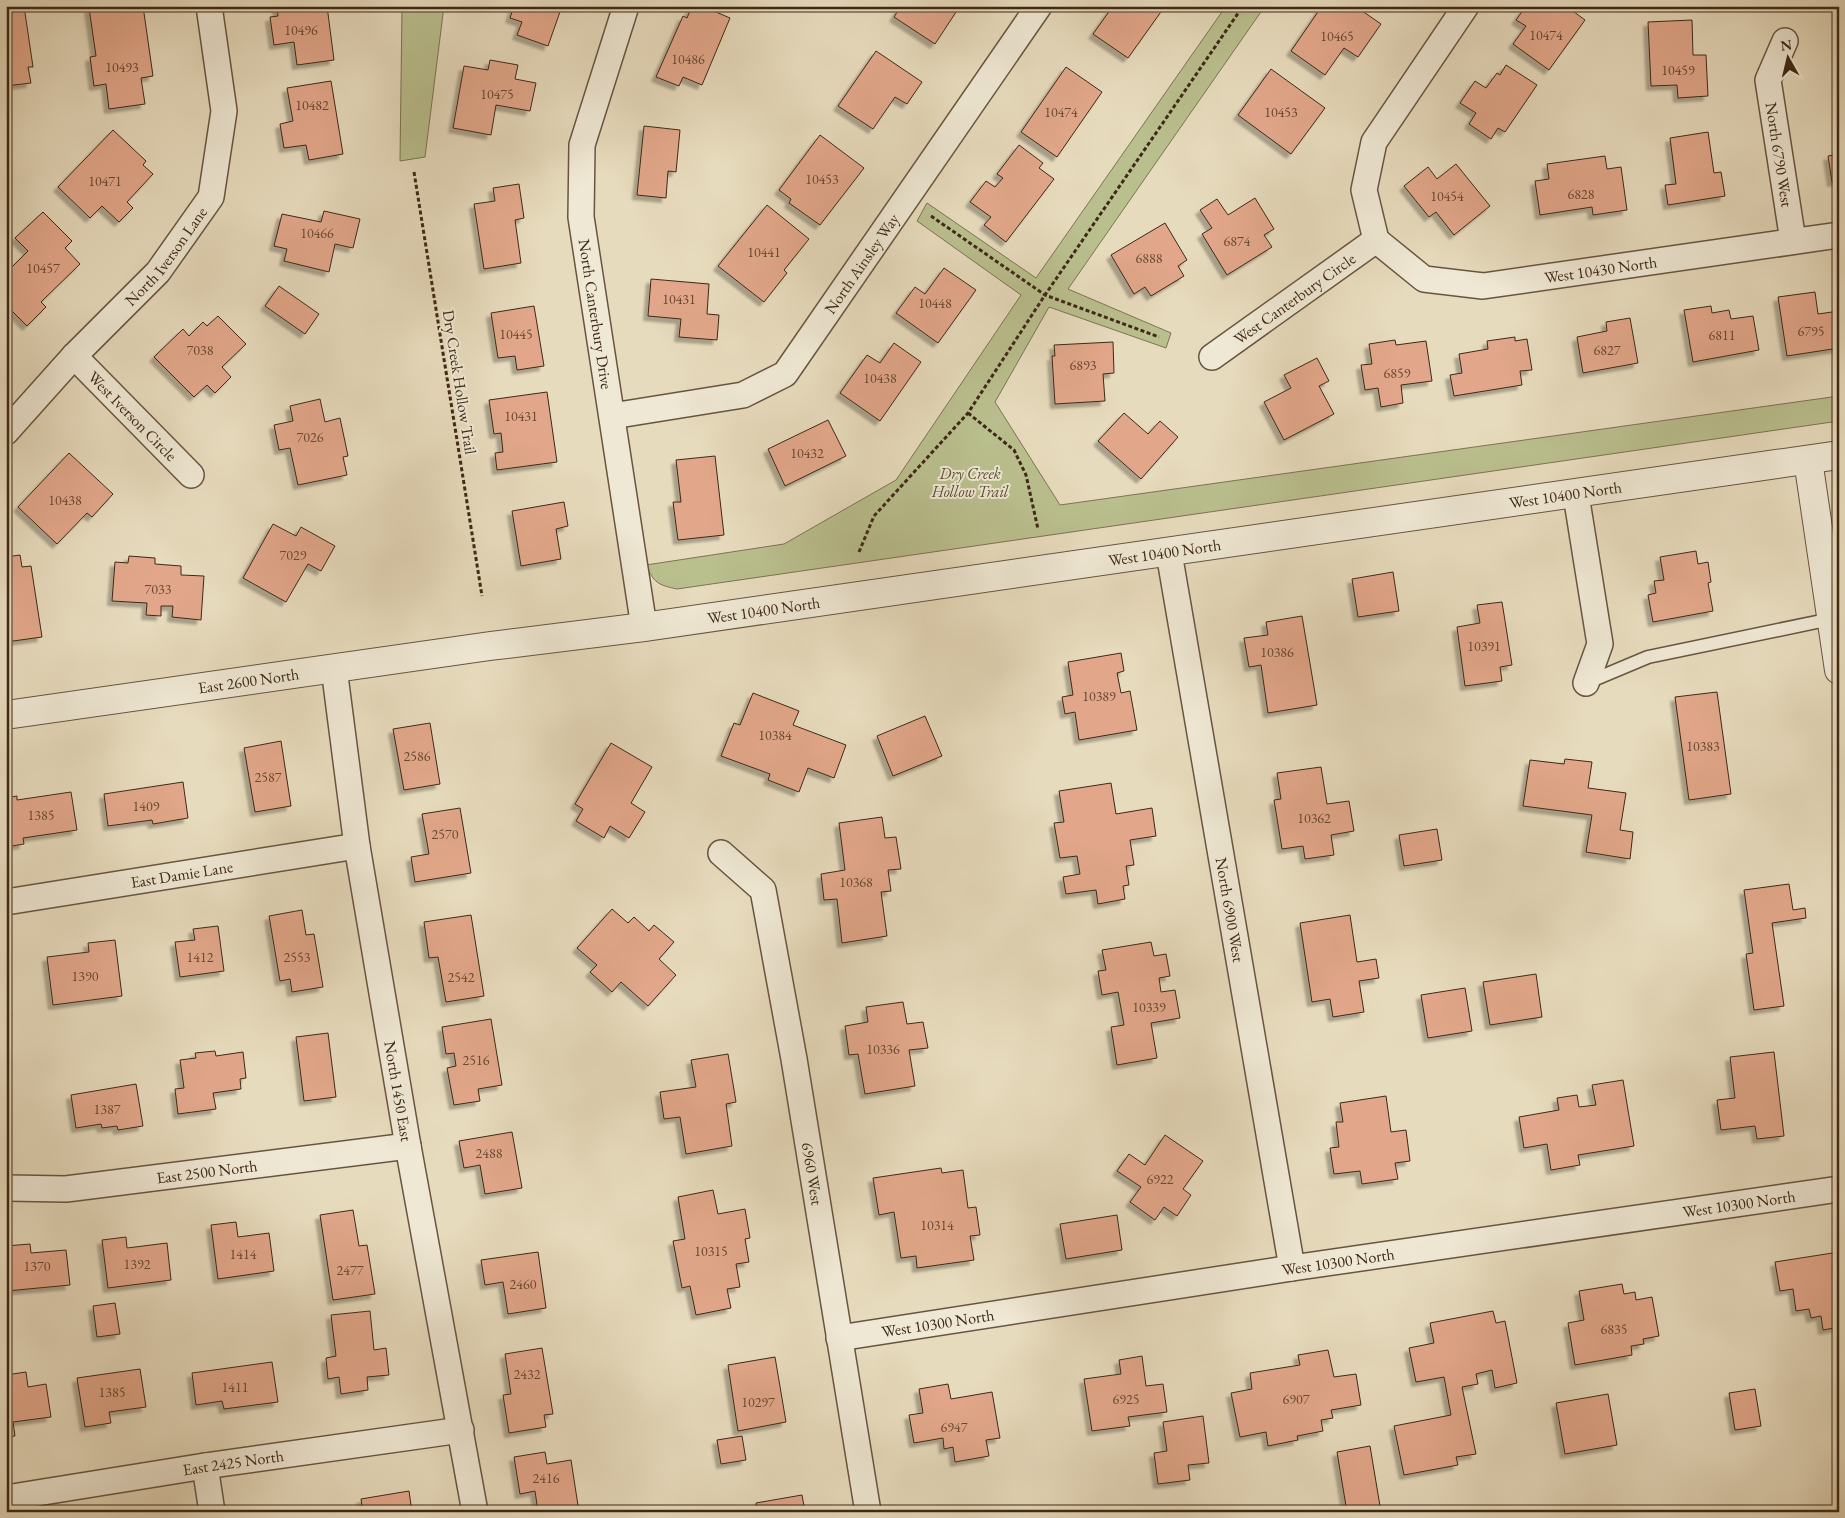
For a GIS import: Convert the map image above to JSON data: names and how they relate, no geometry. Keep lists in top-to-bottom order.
{
  "streets": {
    "street": [
      "North 6790 West",
      "North Iverson Lane",
      "North Ainsley Way",
      "West 10430 North",
      "West Canterbury Circle",
      "North Canterbury Drive",
      "West Iverson Circle",
      "West 10400 North",
      "East 2600 North",
      "East Damie Lane",
      "North 6900 West",
      "North 1450 East",
      "East 2500 North",
      "6960 West",
      "West 10300 North",
      "East 2425 North"
    ],
    "path": ["Dry Creek Hollow Trail"]
  },
  "crossings": [
    ["North 6790 West", "West 10430 North"],
    ["North Iverson Lane", "West Iverson Circle"],
    ["North Ainsley Way", "North Canterbury Drive"],
    ["West 10430 North", "West Canterbury Circle"],
    ["North Canterbury Drive", "West 10400 North"],
    ["West 10400 North", "East 2600 North"],
    ["West 10400 North", "North 6900 West"],
    ["East 2600 North", "North 1450 East"],
    ["East Damie Lane", "North 1450 East"],
    ["North 6900 West", "West 10300 North"],
    ["North 1450 East", "East 2500 North"],
    ["North 1450 East", "East 2425 North"],
    ["6960 West", "West 10300 North"]
  ],
  "parks": ["Dry Creek Hollow Trail"],
  "house_numbers": [
    "10496",
    "10474",
    "10465",
    "10486",
    "10493",
    "10459",
    "10475",
    "10482",
    "10474",
    "10453",
    "10453",
    "10471",
    "6828",
    "10454",
    "10466",
    "6874",
    "10441",
    "6888",
    "10457",
    "10431",
    "10448",
    "6795",
    "10445",
    "6811",
    "7038",
    "6827",
    "6893",
    "6859",
    "10438",
    "10431",
    "7026",
    "10432",
    "10438",
    "7029",
    "7033",
    "10391",
    "10386",
    "10389",
    "10384",
    "10383",
    "2586",
    "2587",
    "1409",
    "1385",
    "10362",
    "2570",
    "10368",
    "1412",
    "2553",
    "1390",
    "2542",
    "10339",
    "10336",
    "2516",
    "1387",
    "2488",
    "6922",
    "10314",
    "10315",
    "1414",
    "1392",
    "1370",
    "2477",
    "2460",
    "6835",
    "2432",
    "1411",
    "1385",
    "6925",
    "6907",
    "10297",
    "6947",
    "2416"
  ],
  "north": "top"
}
